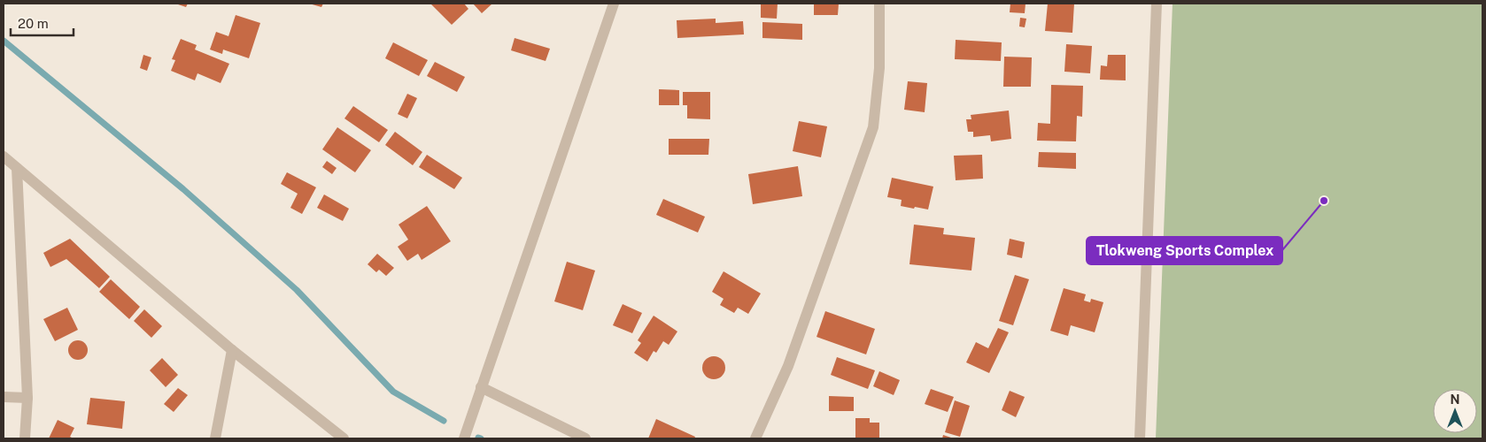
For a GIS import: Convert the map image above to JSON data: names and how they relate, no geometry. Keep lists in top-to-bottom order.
{
  "places": ["Tlokweng Sports Complex"],
  "scale_bar": "20 m",
  "north": "top"
}
